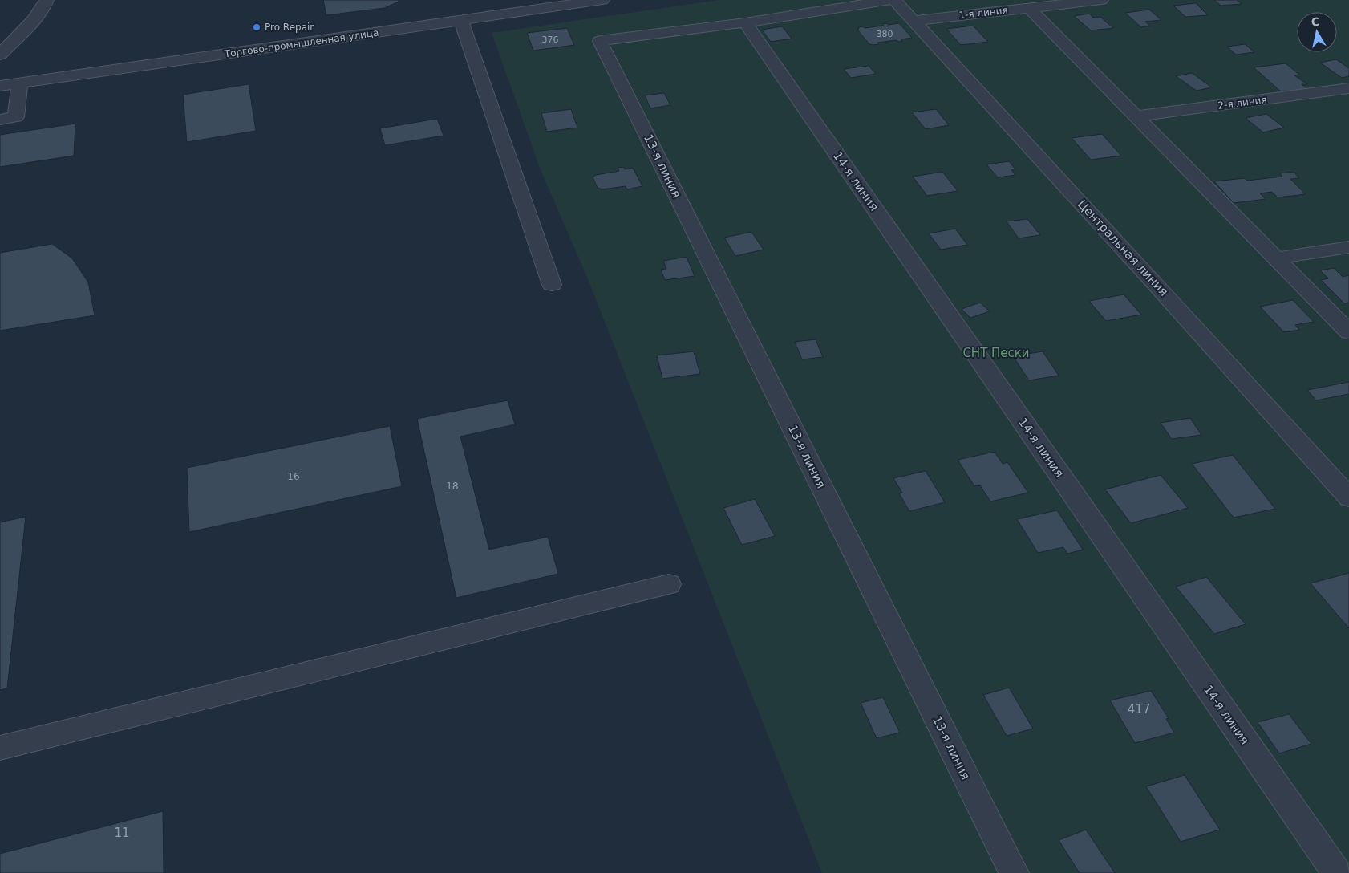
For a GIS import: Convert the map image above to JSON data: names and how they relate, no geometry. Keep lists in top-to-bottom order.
{
  "streets": {
    "street": [
      "1-я линия",
      "Торгово-промышленная улица",
      "2-я линия",
      "13-я линия",
      "14-я линия",
      "Центральная линия"
    ]
  },
  "crossings": [
    ["1-я линия", "Центральная линия"],
    ["13-я линия", "14-я линия"]
  ],
  "parks": ["СНТ Пески"],
  "places": ["Pro Repair"],
  "house_numbers": [
    "380",
    "376",
    "16",
    "18",
    "417",
    "11"
  ],
  "north": "top"
}
